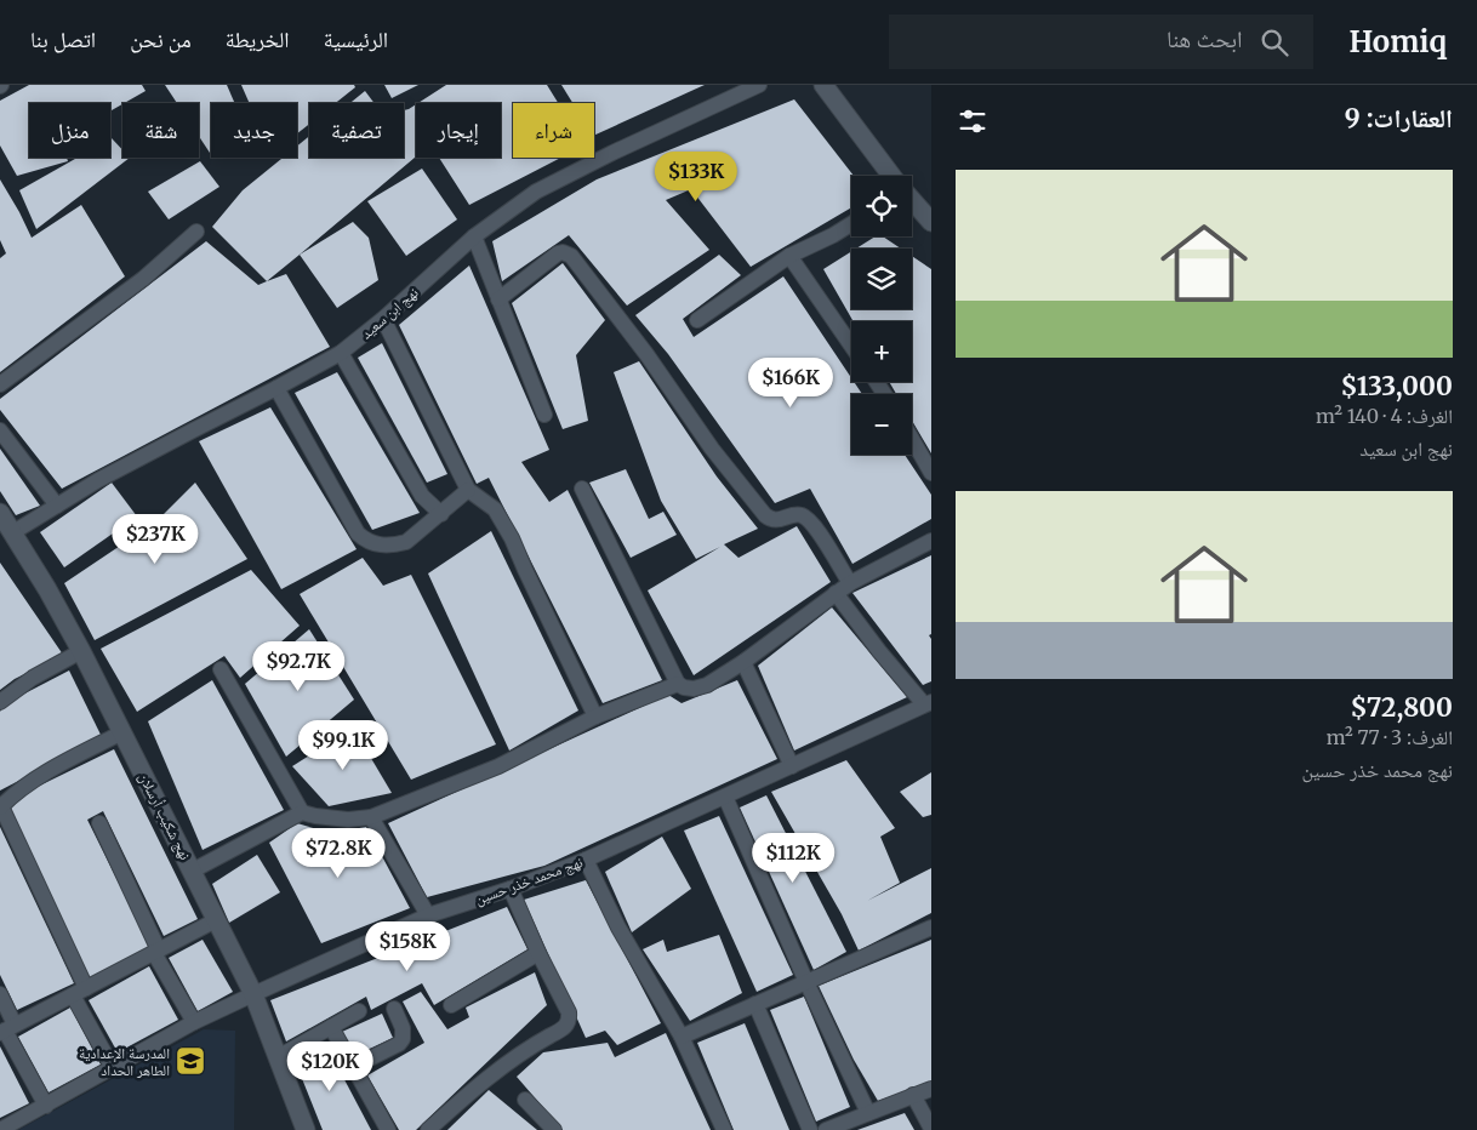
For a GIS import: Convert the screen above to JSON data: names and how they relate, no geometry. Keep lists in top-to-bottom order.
{
  "streets": {
    "street": ["نهج ابن سعيد", "نهج شكيب أرسلان", "نهج محمد خذر حسين"]
  },
  "crossings": [
    ["نهج ابن سعيد", "نهج شكيب أرسلان"],
    ["نهج شكيب أرسلان", "نهج محمد خذر حسين"]
  ],
  "places": {
    "school or university": ["المدرسة الإعدادية الطاهر الحداد"]
  },
  "page": {
    "header": "Homiq",
    "search": "ابحث هنا",
    "nav": [
      "الرئيسية",
      "الخريطة",
      "من نحن",
      "اتصل بنا"
    ],
    "heading": "العقارات: 9",
    "chip": [
      "شراء",
      "إيجار",
      "تصفية",
      "جديد",
      "شقة",
      "منزل"
    ],
    "price": [
      "$133K",
      "$166K",
      "$237K",
      "$92.7K",
      "$99.1K",
      "$72.8K",
      "$112K",
      "$158K",
      "$120K"
    ],
    "list": [
      {
        "name": "$133,000",
        "note": "الغرف: 4 · 140 m² · نهج ابن سعيد"
      },
      {
        "name": "$72,800",
        "note": "الغرف: 3 · 77 m² · نهج محمد خذر حسين"
      }
    ],
    "map_buttons": ["+", "−"]
  }
}
